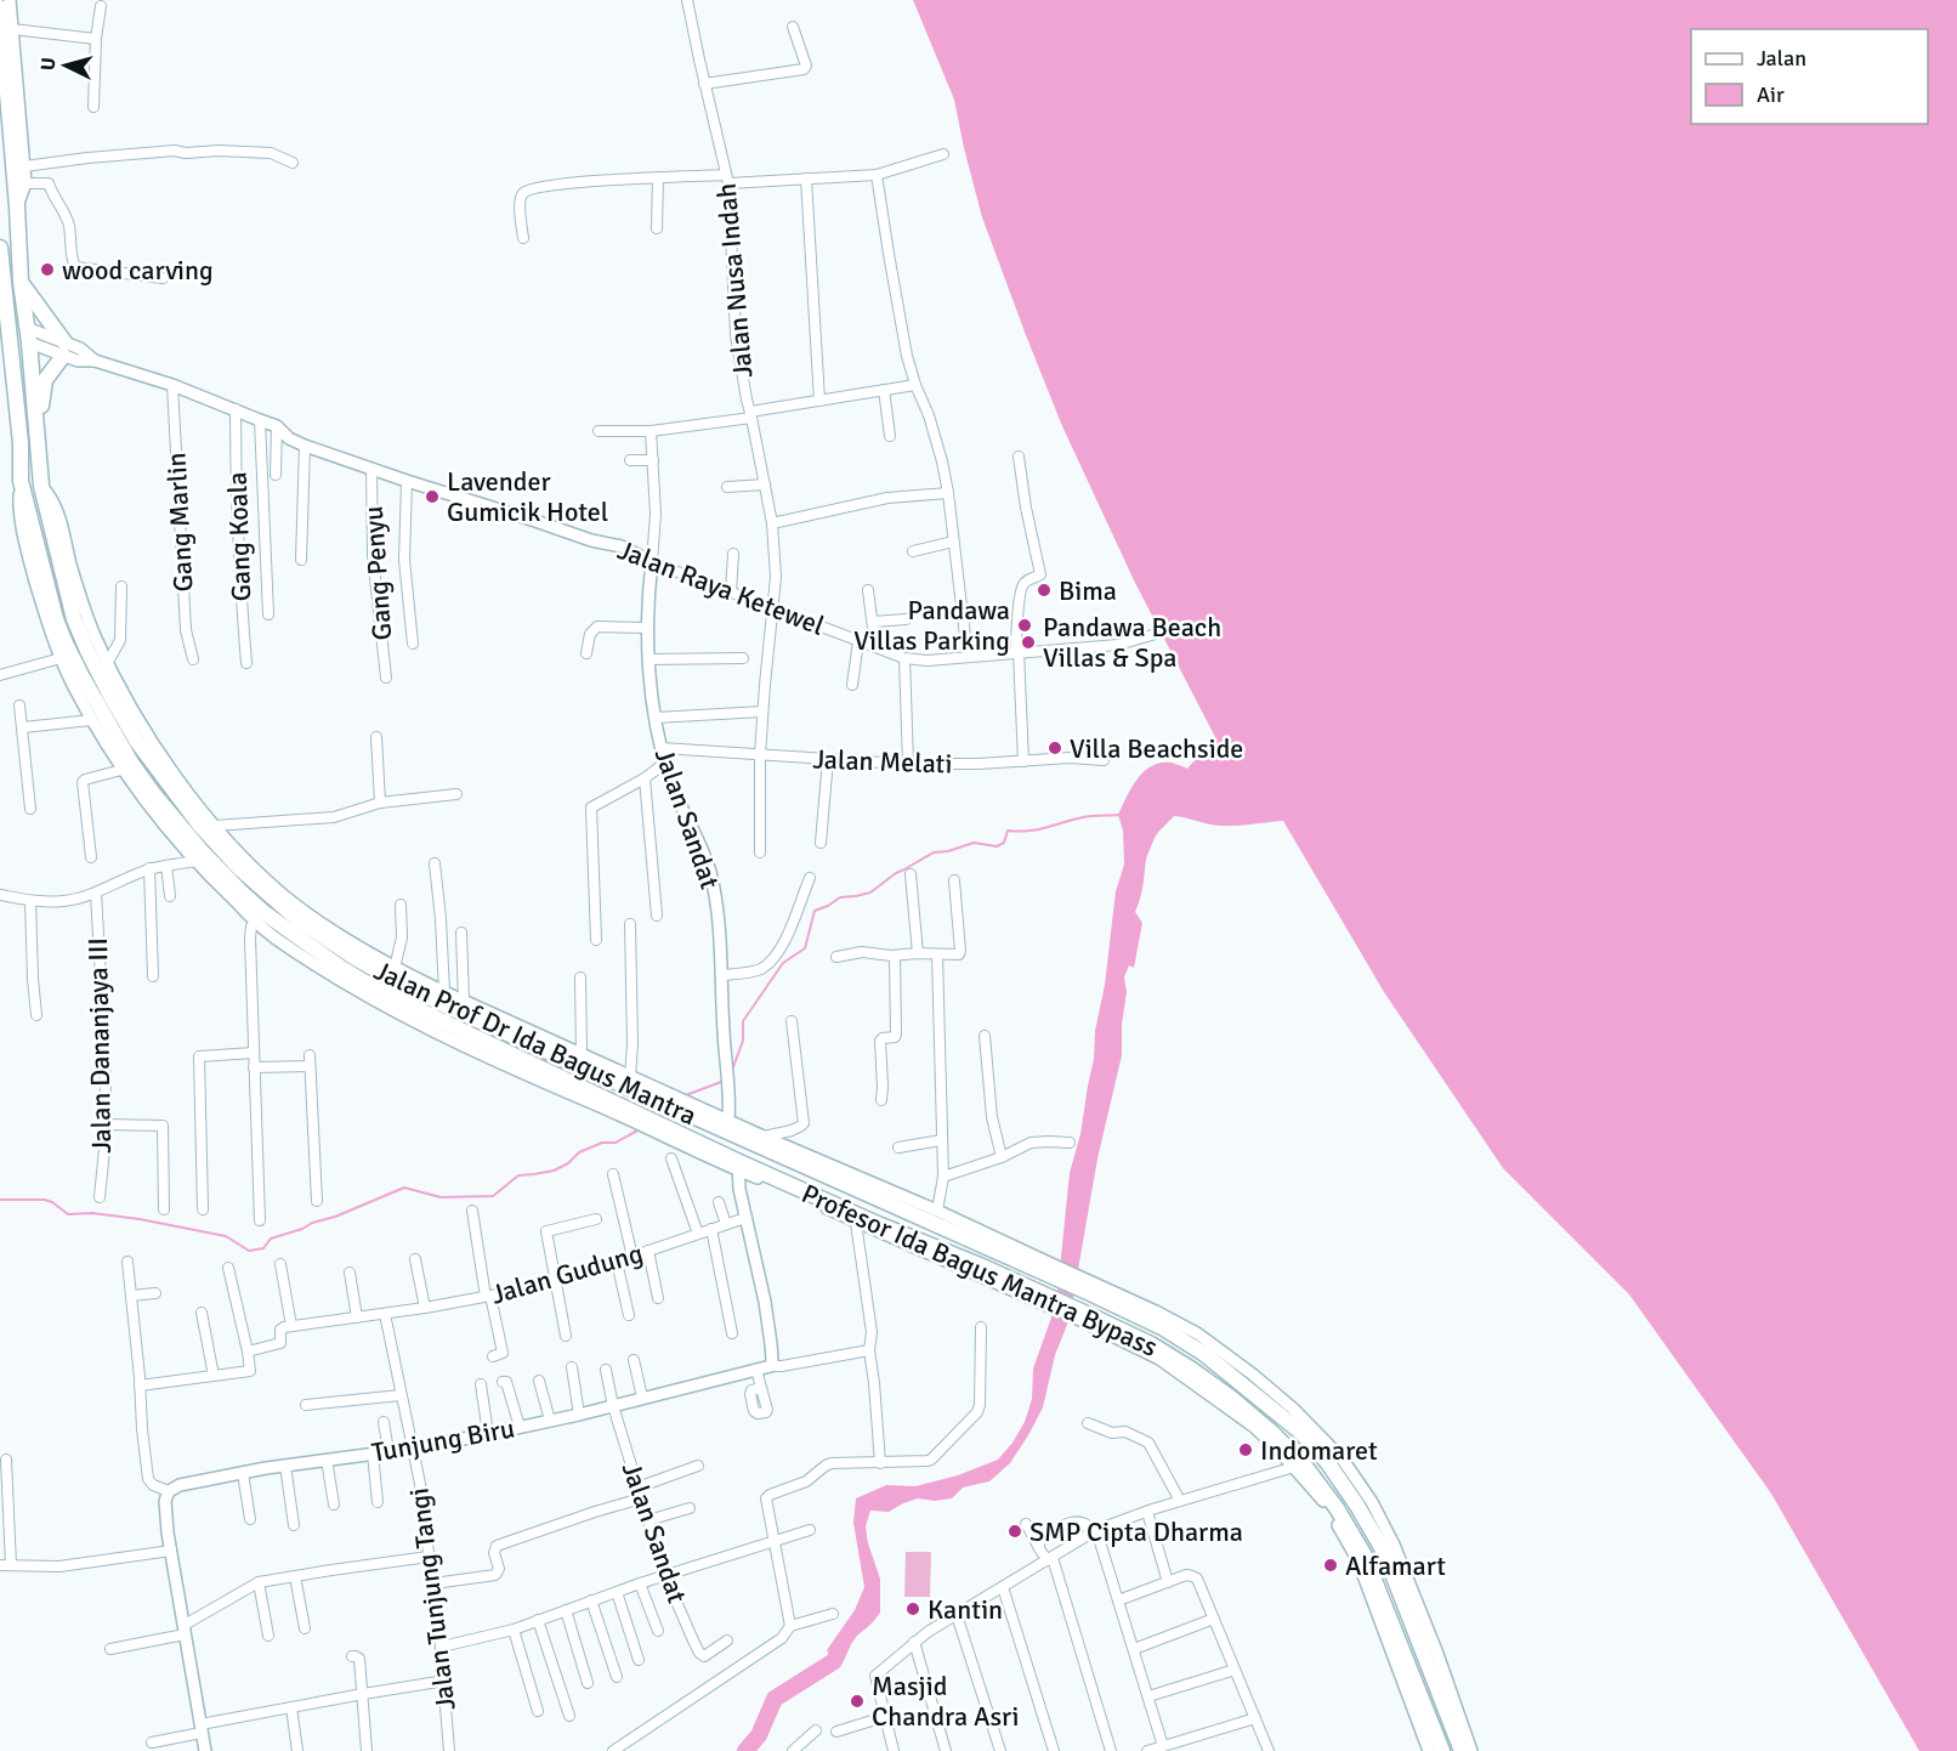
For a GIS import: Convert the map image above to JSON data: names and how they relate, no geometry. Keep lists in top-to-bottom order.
{
  "streets": {
    "highway": ["Jalan Prof Dr Ida Bagus Mantra", "Profesor Ida Bagus Mantra Bypass"],
    "street": [
      "Jalan Nusa Indah",
      "Gang Marlin",
      "Gang Koala",
      "Gang Penyu",
      "Jalan Raya Ketewel",
      "Jalan Melati",
      "Jalan Sandat",
      "Jalan Dananjaya III",
      "Jalan Gudung",
      "Tunjung Biru",
      "Jalan Tunjung Tangi"
    ]
  },
  "crossings": [
    ["Jalan Nusa Indah", "Jalan Raya Ketewel"],
    ["Jalan Nusa Indah", "Jalan Melati"],
    ["Gang Marlin", "Jalan Raya Ketewel"],
    ["Gang Koala", "Jalan Raya Ketewel"],
    ["Gang Penyu", "Jalan Raya Ketewel"],
    ["Jalan Raya Ketewel", "Jalan Sandat"],
    ["Jalan Raya Ketewel", "Jalan Prof Dr Ida Bagus Mantra"],
    ["Jalan Melati", "Jalan Sandat"],
    ["Jalan Sandat", "Tunjung Biru"],
    ["Jalan Prof Dr Ida Bagus Mantra", "Profesor Ida Bagus Mantra Bypass"],
    ["Tunjung Biru", "Jalan Tunjung Tangi"]
  ],
  "places": [
    "wood carving",
    "Lavender Gumicik Hotel",
    "Bima",
    "Pandawa Villas Parking",
    "Pandawa Beach Villas & Spa",
    "Villa Beachside",
    "Indomaret",
    "SMP Cipta Dharma",
    "Alfamart",
    "Kantin",
    "Masjid Chandra Asri"
  ],
  "legend": ["Jalan", "Air"],
  "north": "left"
}
